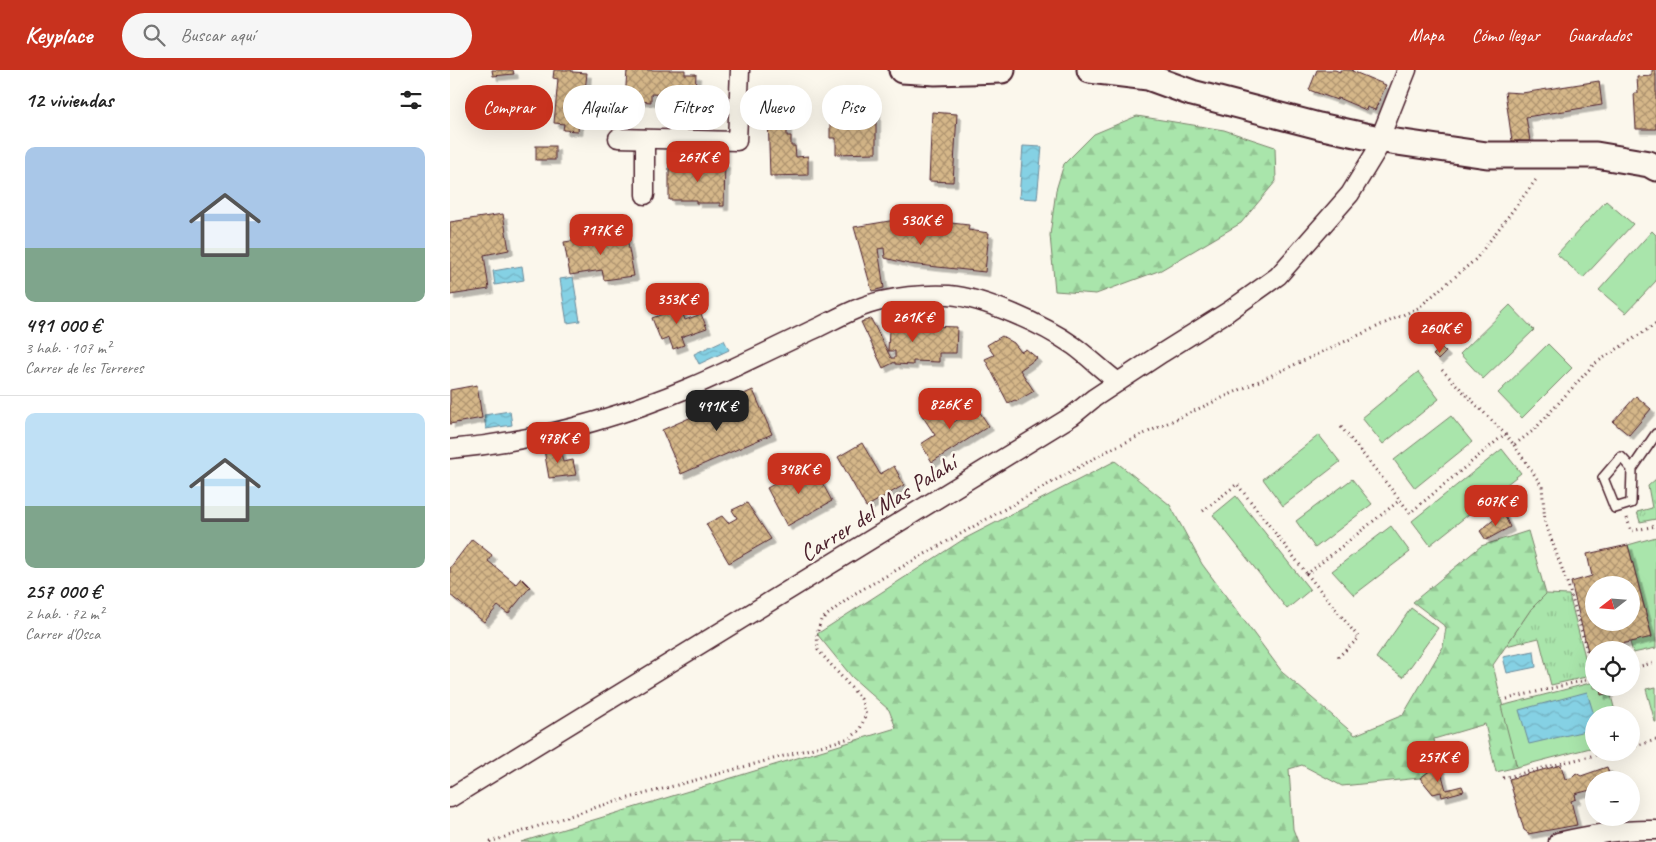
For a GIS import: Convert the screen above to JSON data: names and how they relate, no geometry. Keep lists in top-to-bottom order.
{
  "streets": {
    "street": ["Carrer del Mas Palahí"]
  },
  "north": "left",
  "page": {
    "header": "Keyplace",
    "search": "Buscar aquí",
    "nav": ["Mapa", "Cómo llegar", "Guardados"],
    "heading": "12 viviendas",
    "chip": [
      "Comprar",
      "Alquilar",
      "Filtros",
      "Nuevo",
      "Piso"
    ],
    "list": [
      {
        "name": "491 000 €",
        "note": "3 hab. · 107 m² · Carrer de les Terreres"
      },
      {
        "name": "257 000 €",
        "note": "2 hab. · 72 m² · Carrer d'Osca"
      }
    ],
    "price": [
      "267K €",
      "530K €",
      "717K €",
      "353K €",
      "261K €",
      "260K €",
      "826K €",
      "491K €",
      "478K €",
      "348K €",
      "607K €",
      "257K €"
    ],
    "map_buttons": ["+", "−"]
  }
}
